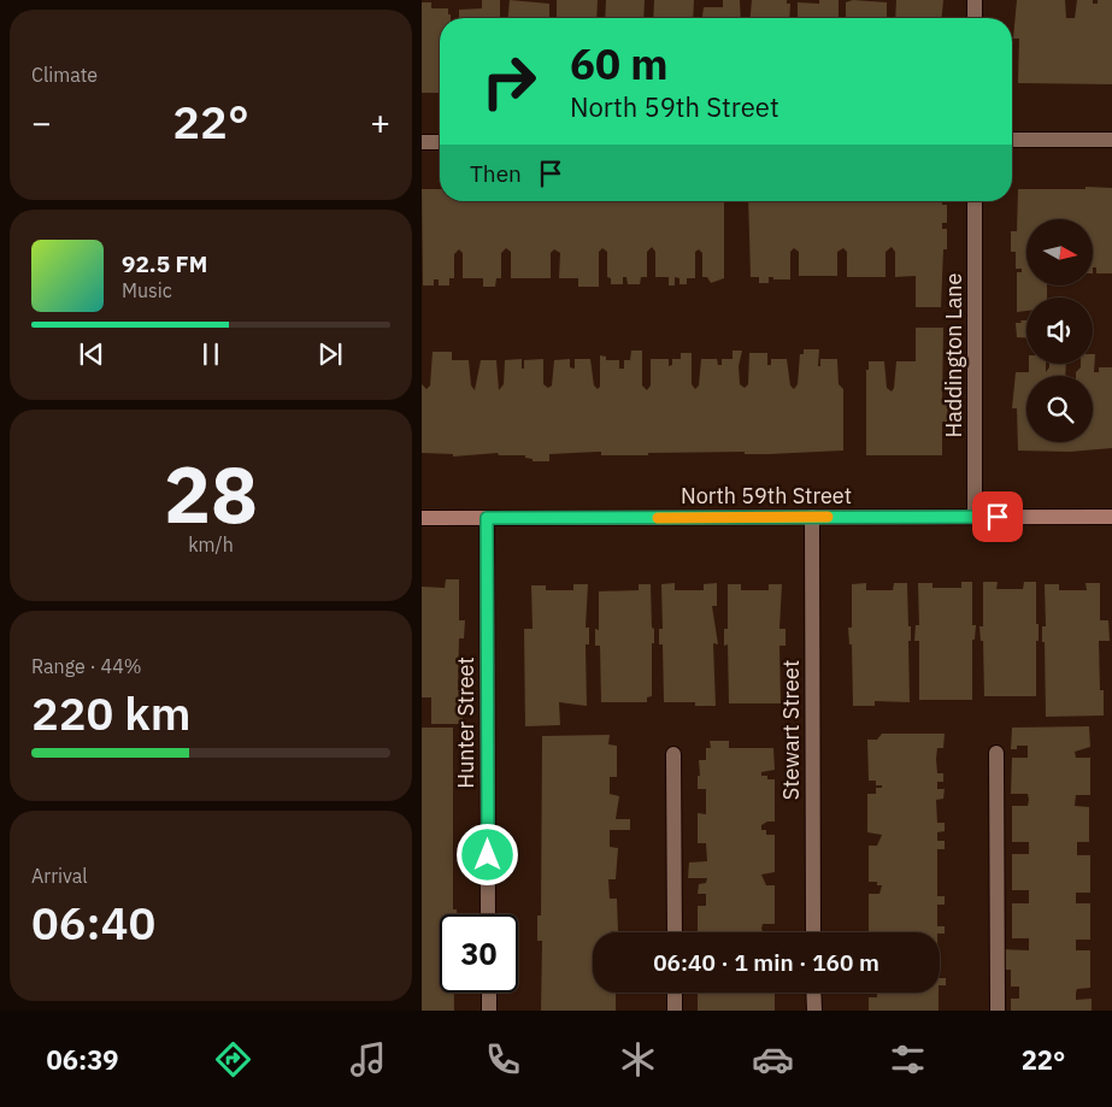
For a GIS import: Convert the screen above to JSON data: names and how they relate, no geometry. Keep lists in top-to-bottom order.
{
  "streets": {
    "street": [
      "Haddington Lane",
      "North 59th Street",
      "Hunter Street",
      "Stewart Street"
    ]
  },
  "crossings": [
    ["Haddington Lane", "North 59th Street"],
    ["North 59th Street", "Hunter Street"],
    ["North 59th Street", "Stewart Street"]
  ],
  "north": "right",
  "page": {
    "tile": [
      "Climate",
      ["28", "km/h"],
      ["Range · 44%", "220 km"],
      ["Arrival", "06:40"]
    ],
    "turn": ["60 m", "North 59th Street"],
    "heat": ["−", "22°", "+"],
    "then": "Then",
    "song": ["92.5 FM", "Music"],
    "limit": "30",
    "trip": "06:40 · 1 min · 160 m",
    "tabs": ["06:39", "22°"]
  }
}
